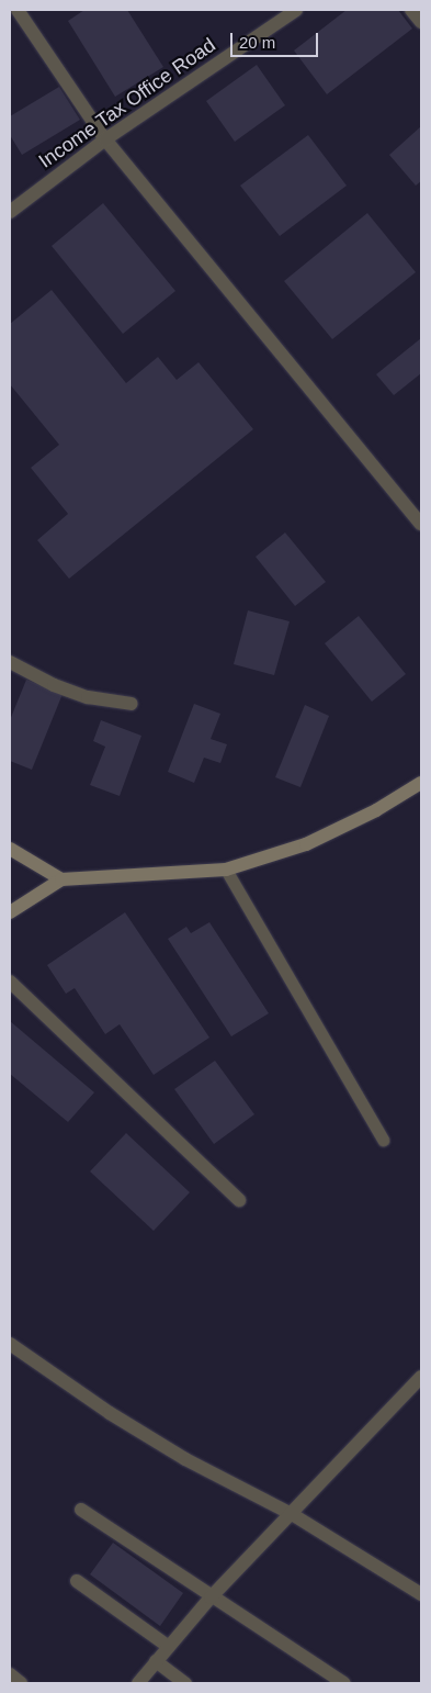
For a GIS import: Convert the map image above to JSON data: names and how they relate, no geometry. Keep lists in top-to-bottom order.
{
  "streets": {
    "street": ["Income Tax Office Road"]
  },
  "scale_bar": "20 m"
}
